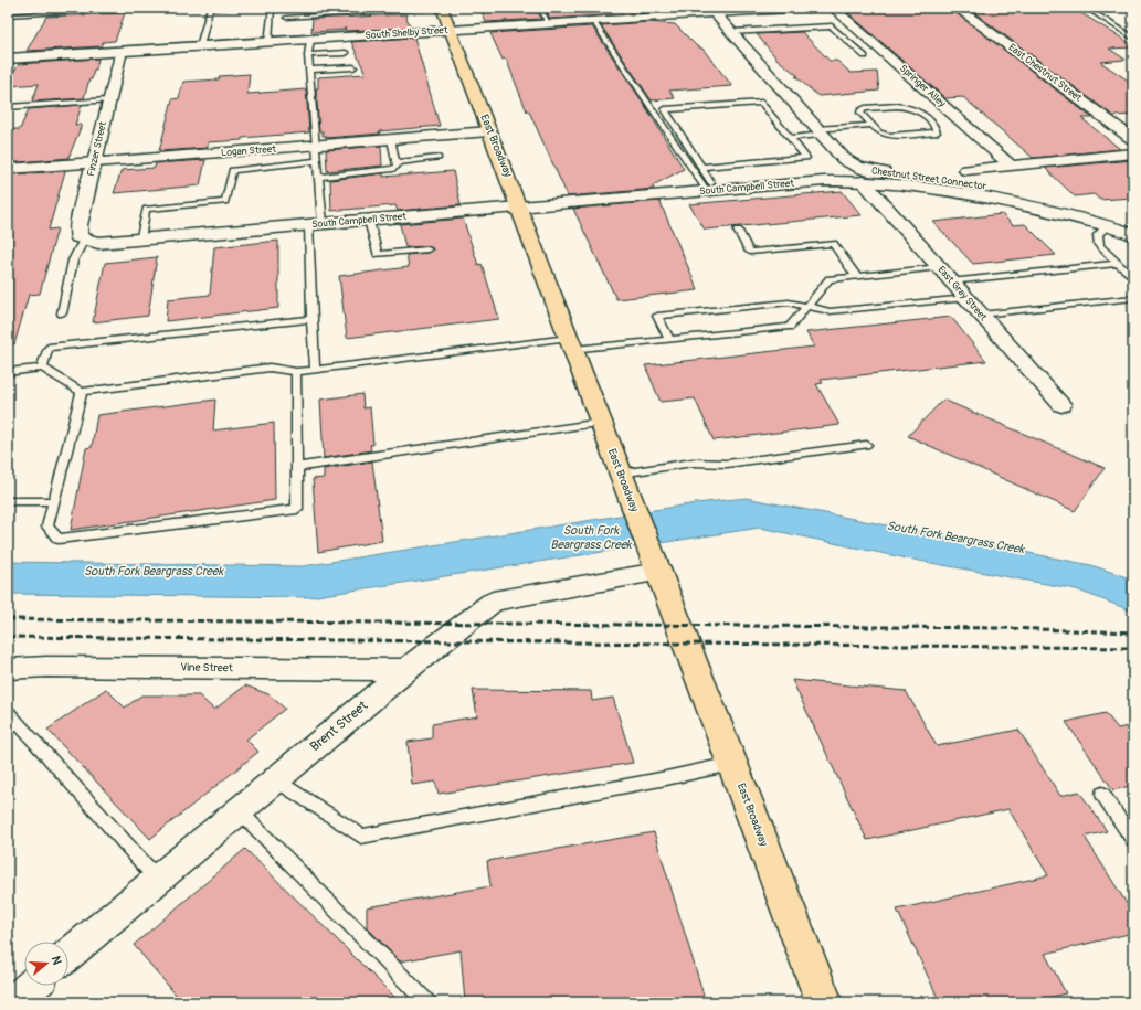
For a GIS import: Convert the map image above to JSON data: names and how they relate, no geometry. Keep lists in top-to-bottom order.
{
  "streets": {
    "main road": [
      "South Shelby Street",
      "East Chestnut Street",
      "East Broadway",
      "Finzer Street",
      "Logan Street",
      "Chestnut Street Connector",
      "South Campbell Street"
    ],
    "street": [
      "Springer Alley",
      "East Gray Street",
      "Vine Street",
      "Brent Street"
    ]
  },
  "crossings": [
    ["South Shelby Street", "East Broadway"],
    ["South Shelby Street", "Finzer Street"],
    ["East Broadway", "Logan Street"],
    ["East Broadway", "South Campbell Street"],
    ["East Broadway", "Brent Street"],
    ["Finzer Street", "Logan Street"],
    ["Finzer Street", "South Campbell Street"],
    ["Chestnut Street Connector", "South Campbell Street"],
    ["Chestnut Street Connector", "East Gray Street"],
    ["South Campbell Street", "East Gray Street"],
    ["Vine Street", "Brent Street"]
  ],
  "water": ["South Fork Beargrass Creek"],
  "north": "right"
}
